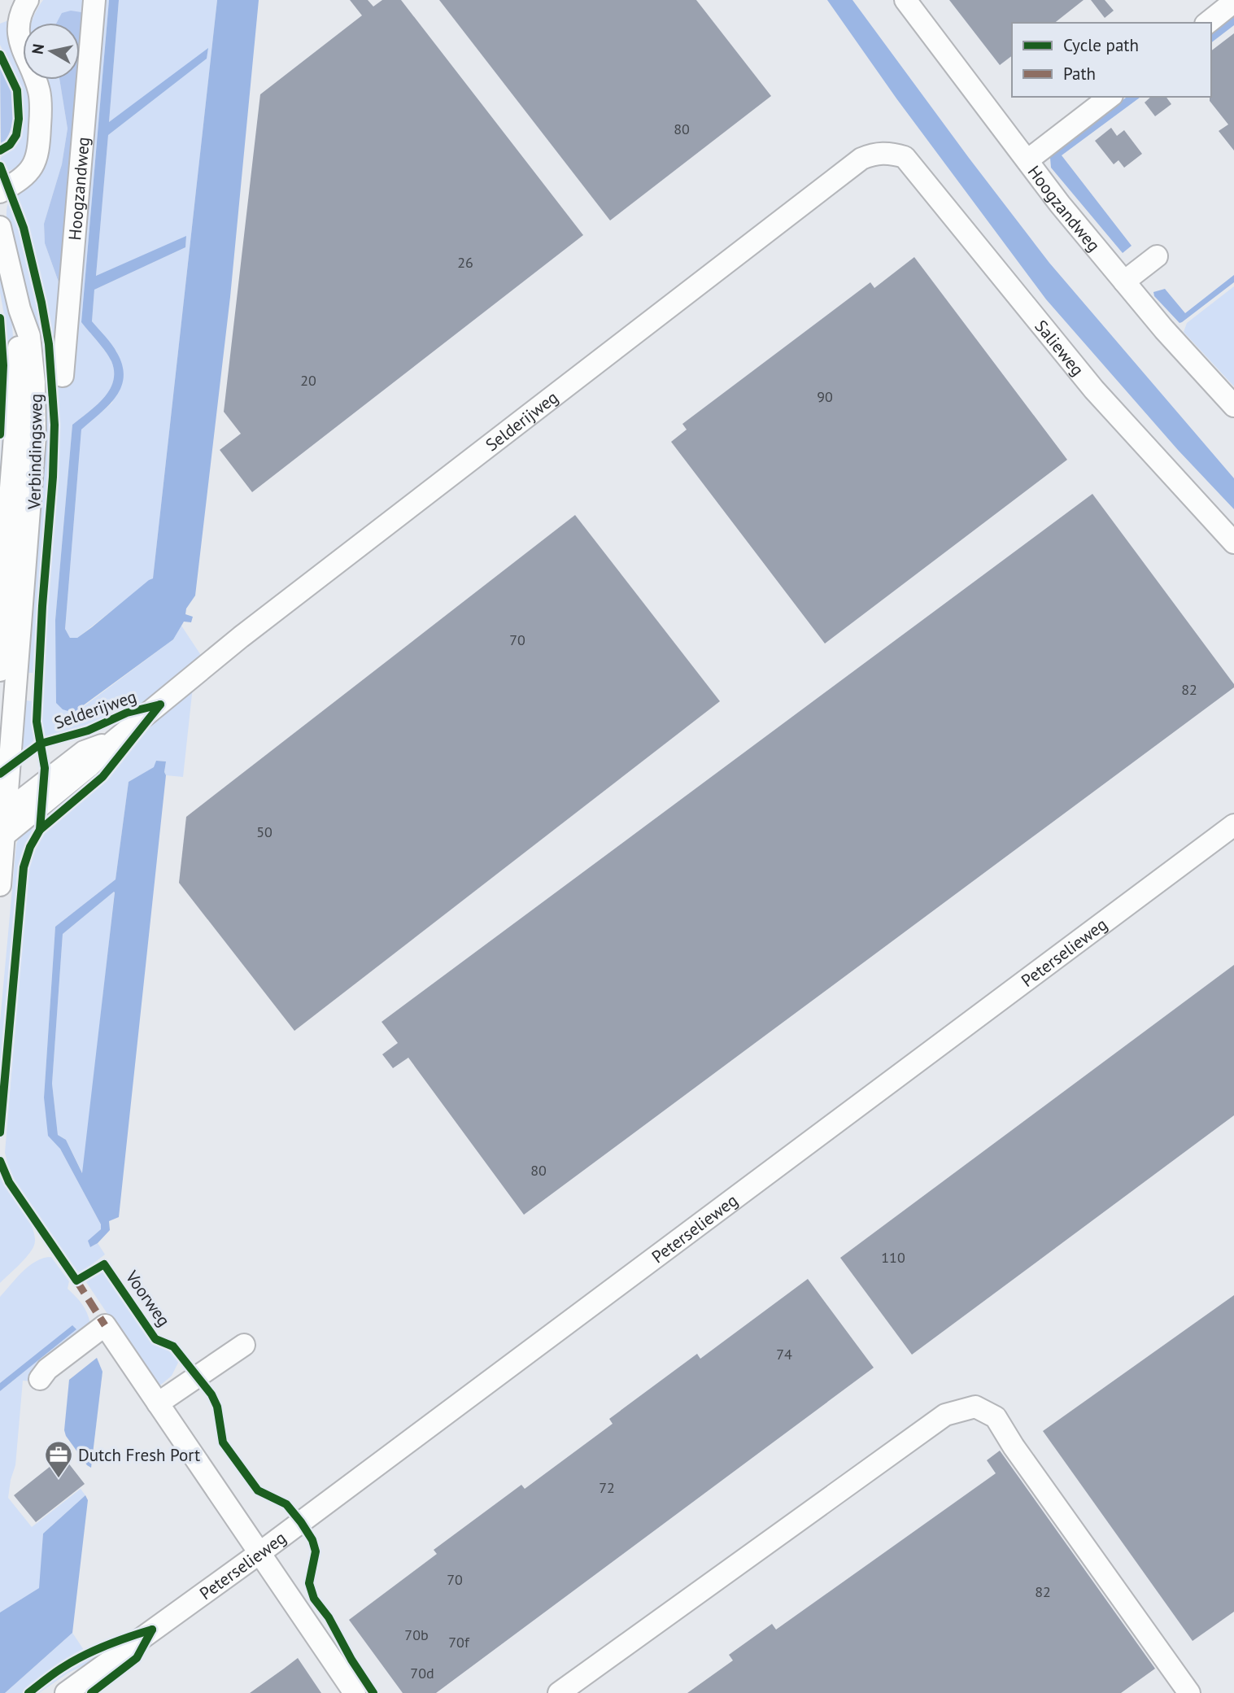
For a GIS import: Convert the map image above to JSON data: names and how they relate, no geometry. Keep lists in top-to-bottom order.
{
  "streets": {
    "street": [
      "Hoogzandweg",
      "Salieweg",
      "Selderijweg",
      "Verbindingsweg",
      "Peterselieweg"
    ],
    "cycle path": ["Voorweg"]
  },
  "crossings": [
    ["Salieweg", "Selderijweg"],
    ["Selderijweg", "Verbindingsweg"]
  ],
  "places": {
    "office": ["Dutch Fresh Port"]
  },
  "house_numbers": [
    "80",
    "26",
    "20",
    "90",
    "70",
    "82",
    "50",
    "80",
    "110",
    "74",
    "72",
    "70",
    "82",
    "70b",
    "70f",
    "70d"
  ],
  "legend": ["Cycle path", "Path"],
  "north": "left"
}
